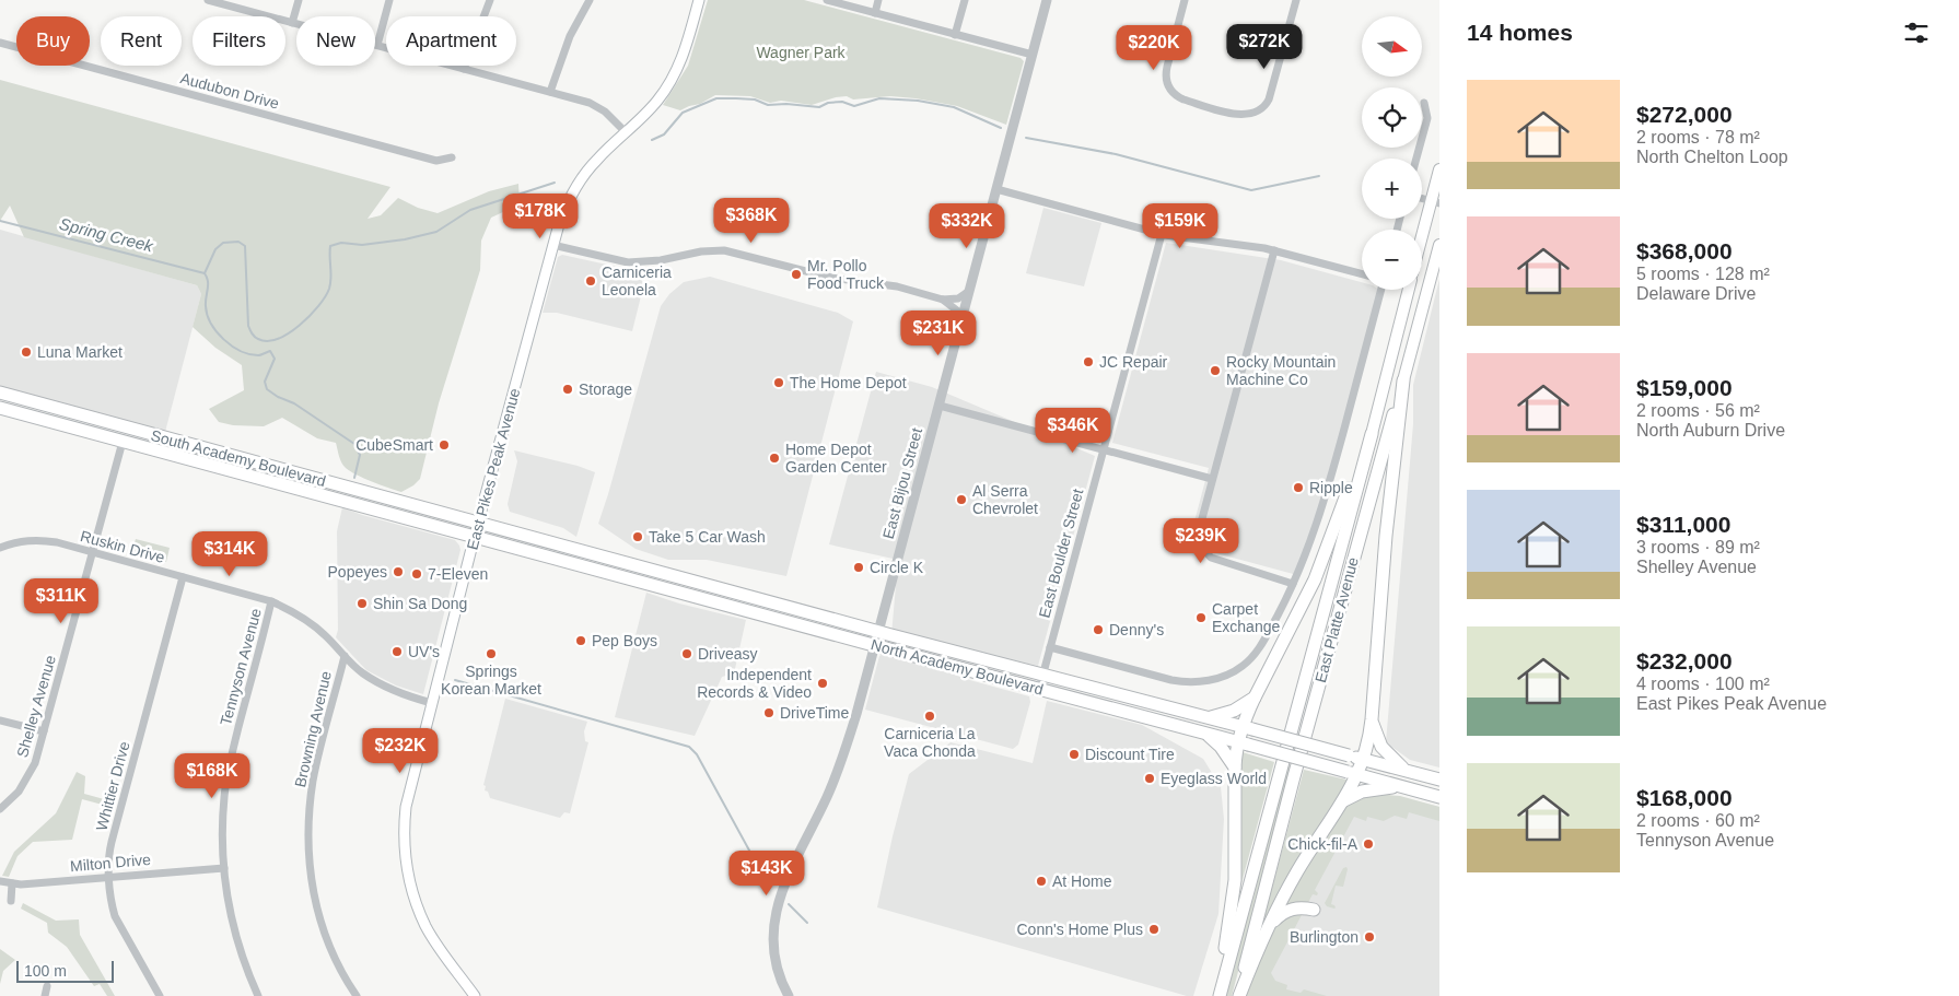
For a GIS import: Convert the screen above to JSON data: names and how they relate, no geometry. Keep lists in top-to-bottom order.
{
  "streets": {
    "highway": ["South Academy Boulevard", "East Platte Avenue", "North Academy Boulevard"],
    "main road": ["East Pikes Peak Avenue"],
    "street": [
      "Audubon Drive",
      "East Bijou Street",
      "Ruskin Drive",
      "East Boulder Street",
      "Tennyson Avenue",
      "Shelley Avenue",
      "Browning Avenue",
      "Whittier Drive",
      "Milton Drive"
    ]
  },
  "crossings": [
    ["South Academy Boulevard", "East Pikes Peak Avenue"],
    ["South Academy Boulevard", "North Academy Boulevard"],
    ["South Academy Boulevard", "Shelley Avenue"],
    ["East Pikes Peak Avenue", "Ruskin Drive"],
    ["East Pikes Peak Avenue", "North Academy Boulevard"],
    ["East Bijou Street", "North Academy Boulevard"],
    ["Ruskin Drive", "Tennyson Avenue"],
    ["Ruskin Drive", "Shelley Avenue"],
    ["Ruskin Drive", "Browning Avenue"],
    ["Ruskin Drive", "Whittier Drive"],
    ["East Boulder Street", "North Academy Boulevard"],
    ["Tennyson Avenue", "Milton Drive"],
    ["Whittier Drive", "Milton Drive"]
  ],
  "water": ["Spring Creek"],
  "parks": ["Wagner Park"],
  "places": [
    "Mr. Pollo Food Truck",
    "Carniceria Leonela",
    "Luna Market",
    "JC Repair",
    "Rocky Mountain Machine Co",
    "The Home Depot",
    "Storage",
    "CubeSmart",
    "Home Depot Garden Center",
    "Ripple",
    "Al Serra Chevrolet",
    "Take 5 Car Wash",
    "Circle K",
    "Popeyes",
    "7-Eleven",
    "Shin Sa Dong",
    "Carpet Exchange",
    "Denny's",
    "Pep Boys",
    "UV's",
    "Springs Korean Market",
    "Driveasy",
    "Independent Records & Video",
    "DriveTime",
    "Carniceria La Vaca Chonda",
    "Discount Tire",
    "Eyeglass World",
    "Chick-fil-A",
    "At Home",
    "Conn's Home Plus",
    "Burlington"
  ],
  "scale_bar": "100 m",
  "north": "right",
  "page": {
    "heading": "14 homes",
    "map_buttons": ["+", "−"],
    "chip": [
      "Buy",
      "Rent",
      "Filters",
      "New",
      "Apartment"
    ],
    "price": [
      "$272K",
      "$220K",
      "$178K",
      "$368K",
      "$332K",
      "$159K",
      "$231K",
      "$346K",
      "$239K",
      "$314K",
      "$311K",
      "$232K",
      "$168K",
      "$143K"
    ],
    "list": [
      {
        "name": "$272,000",
        "note": "2 rooms · 78 m² · North Chelton Loop"
      },
      {
        "name": "$368,000",
        "note": "5 rooms · 128 m² · Delaware Drive"
      },
      {
        "name": "$159,000",
        "note": "2 rooms · 56 m² · North Auburn Drive"
      },
      {
        "name": "$311,000",
        "note": "3 rooms · 89 m² · Shelley Avenue"
      },
      {
        "name": "$232,000",
        "note": "4 rooms · 100 m² · East Pikes Peak Avenue"
      },
      {
        "name": "$168,000",
        "note": "2 rooms · 60 m² · Tennyson Avenue"
      }
    ],
    "scale": "100 m"
  }
}
